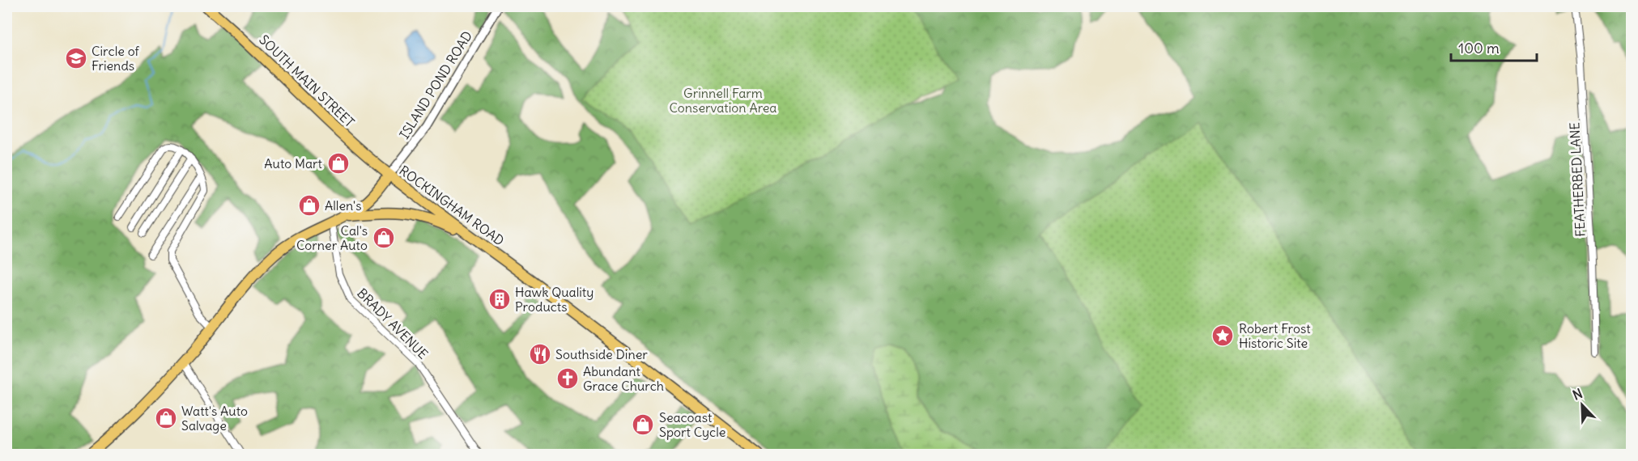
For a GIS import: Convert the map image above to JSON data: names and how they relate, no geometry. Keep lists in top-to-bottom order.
{
  "streets": {
    "main road": ["SOUTH MAIN STREET", "ROCKINGHAM ROAD"],
    "street": ["ISLAND POND ROAD", "FEATHERBED LANE", "BRADY AVENUE"]
  },
  "crossings": [
    ["SOUTH MAIN STREET", "ISLAND POND ROAD"],
    ["SOUTH MAIN STREET", "ROCKINGHAM ROAD"],
    ["ISLAND POND ROAD", "ROCKINGHAM ROAD"],
    ["ROCKINGHAM ROAD", "BRADY AVENUE"]
  ],
  "parks": ["Grinnell Farm Conservation Area"],
  "places": {
    "school or university": ["Circle of Friends"],
    "shop": [
      "Auto Mart",
      "Allen's",
      "Cal's Corner Auto",
      "Watt's Auto Salvage",
      "Seacoast Sport Cycle"
    ],
    "building": ["Hawk Quality Products"],
    "place": ["Robert Frost Historic Site"],
    "restaurant": ["Southside Diner"],
    "church": ["Abundant Grace Church"]
  },
  "scale_bar": "100 m",
  "north": "top left"
}
